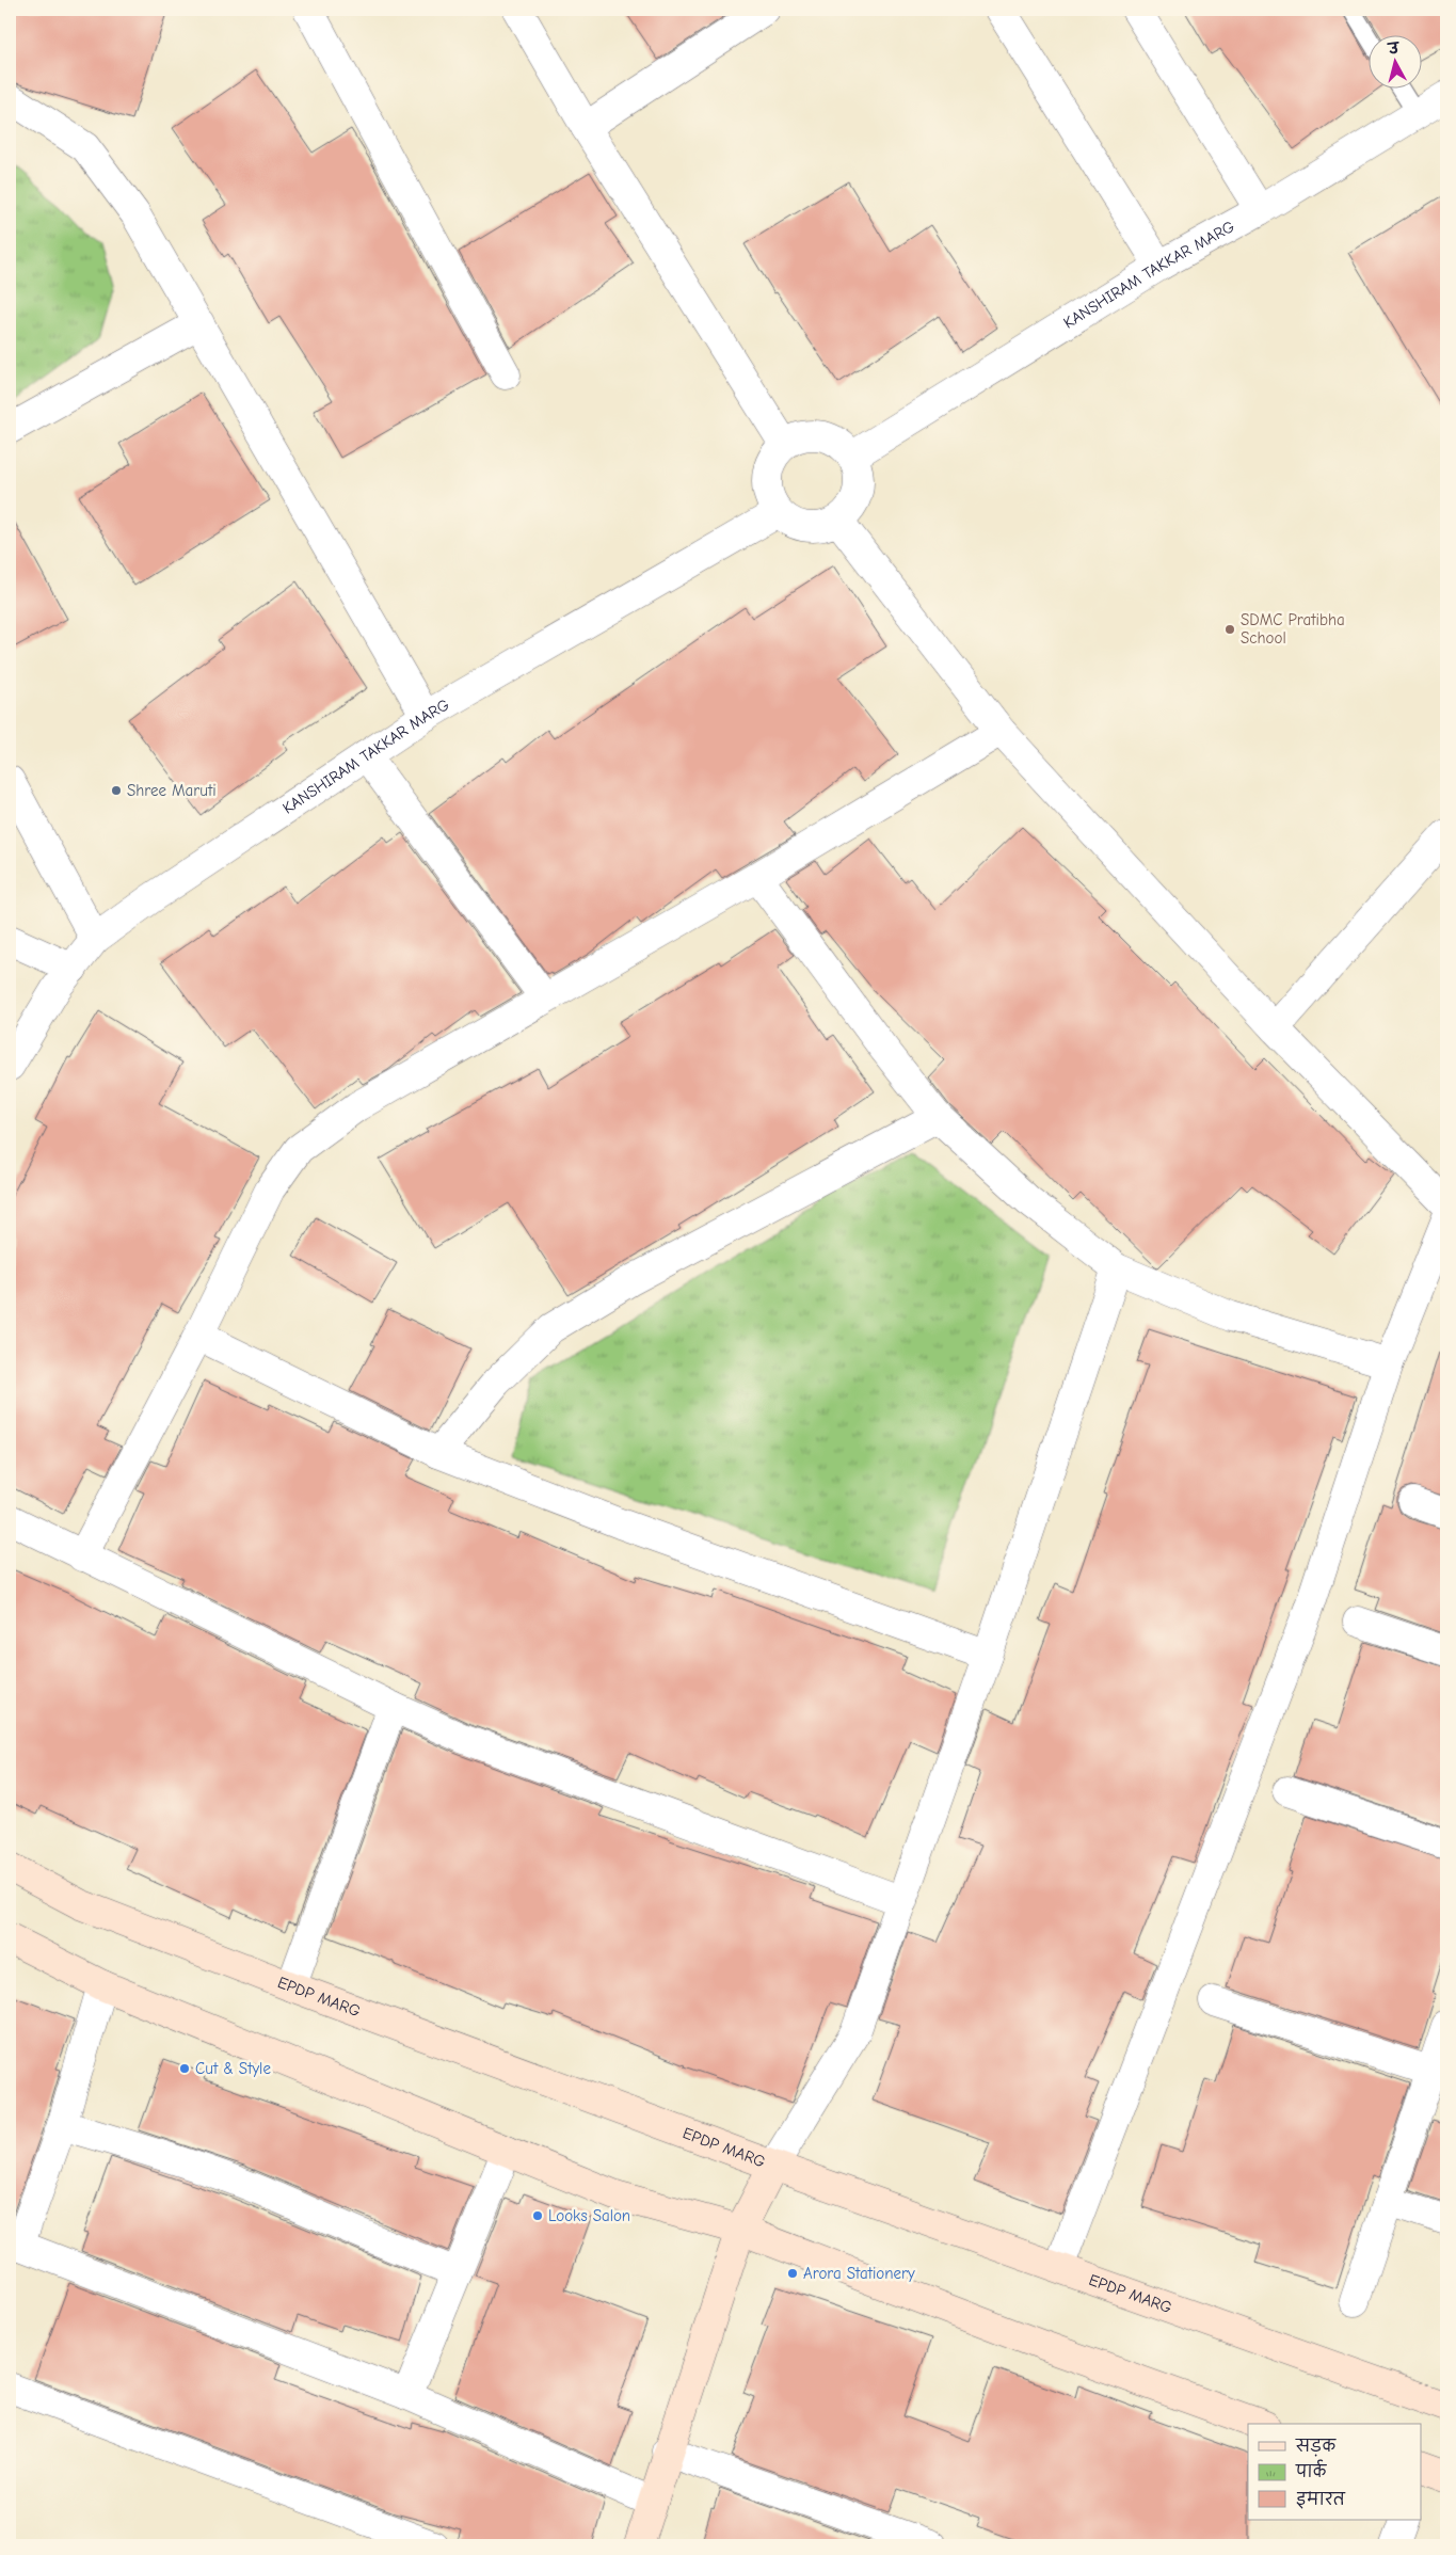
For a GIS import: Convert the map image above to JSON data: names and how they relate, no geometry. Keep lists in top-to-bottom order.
{
  "streets": {
    "main road": ["EPDP MARG"],
    "street": ["KANSHIRAM TAKKAR MARG"]
  },
  "places": [
    "SDMC Pratibha School",
    "Shree Maruti",
    "Cut & Style",
    "Looks Salon",
    "Arora Stationery"
  ],
  "legend": ["सड़क", "पार्क", "इमारत"],
  "north": "top"
}
